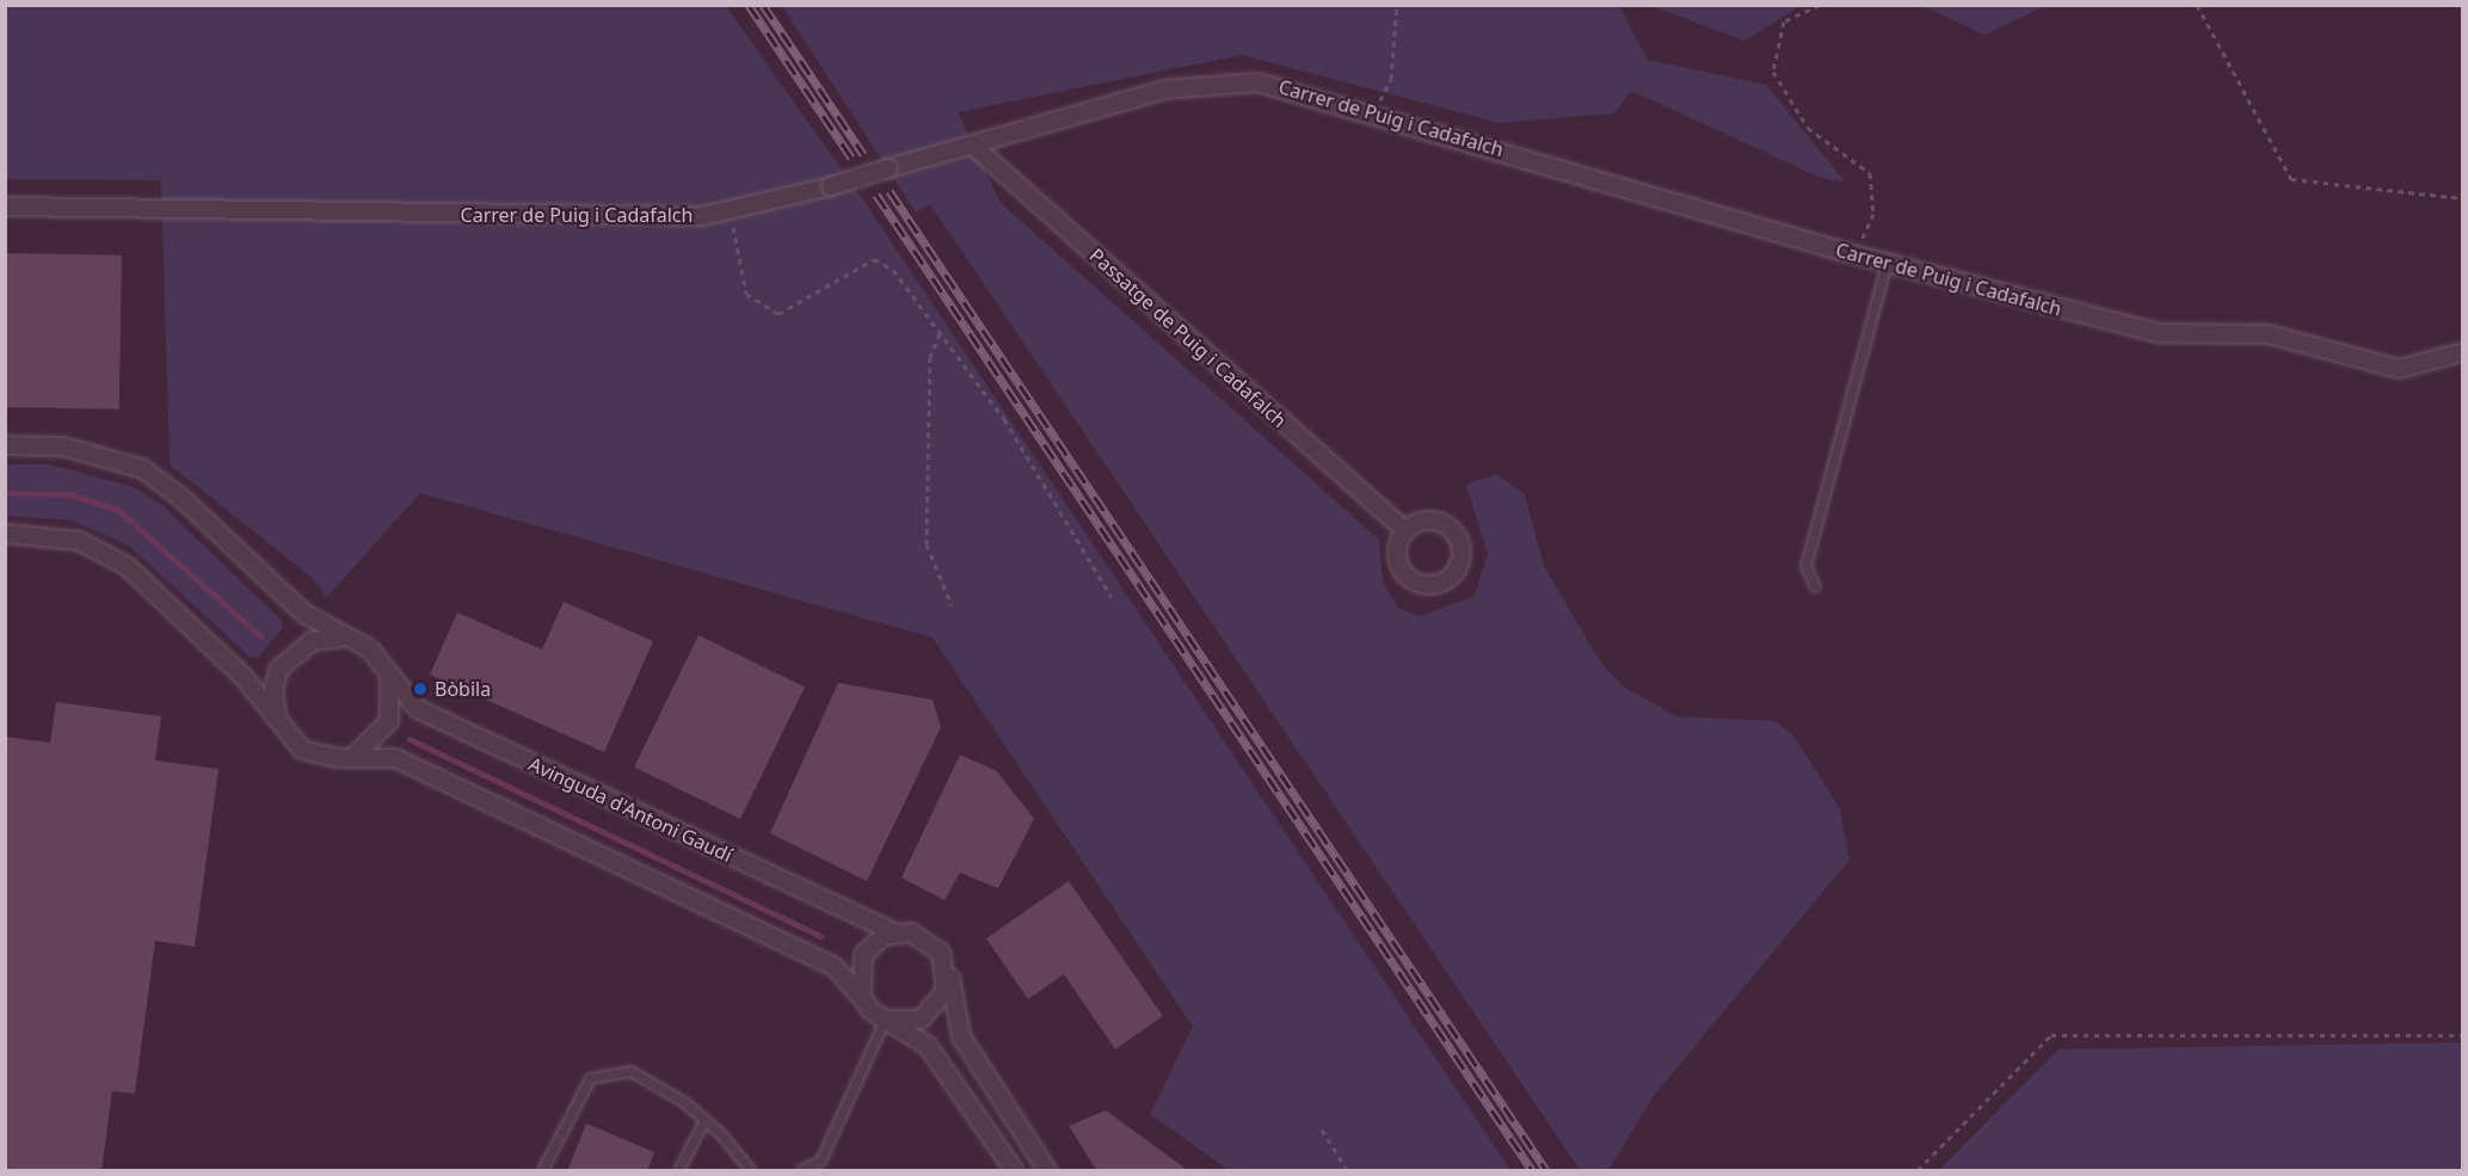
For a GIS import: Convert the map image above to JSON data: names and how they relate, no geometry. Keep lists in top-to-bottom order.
{
  "streets": {
    "street": ["Carrer de Puig i Cadafalch", "Passatge de Puig i Cadafalch", "Avinguda d'Antoni Gaudí"]
  },
  "crossings": [
    ["Carrer de Puig i Cadafalch", "Passatge de Puig i Cadafalch"]
  ],
  "places": ["Bòbila"]
}
